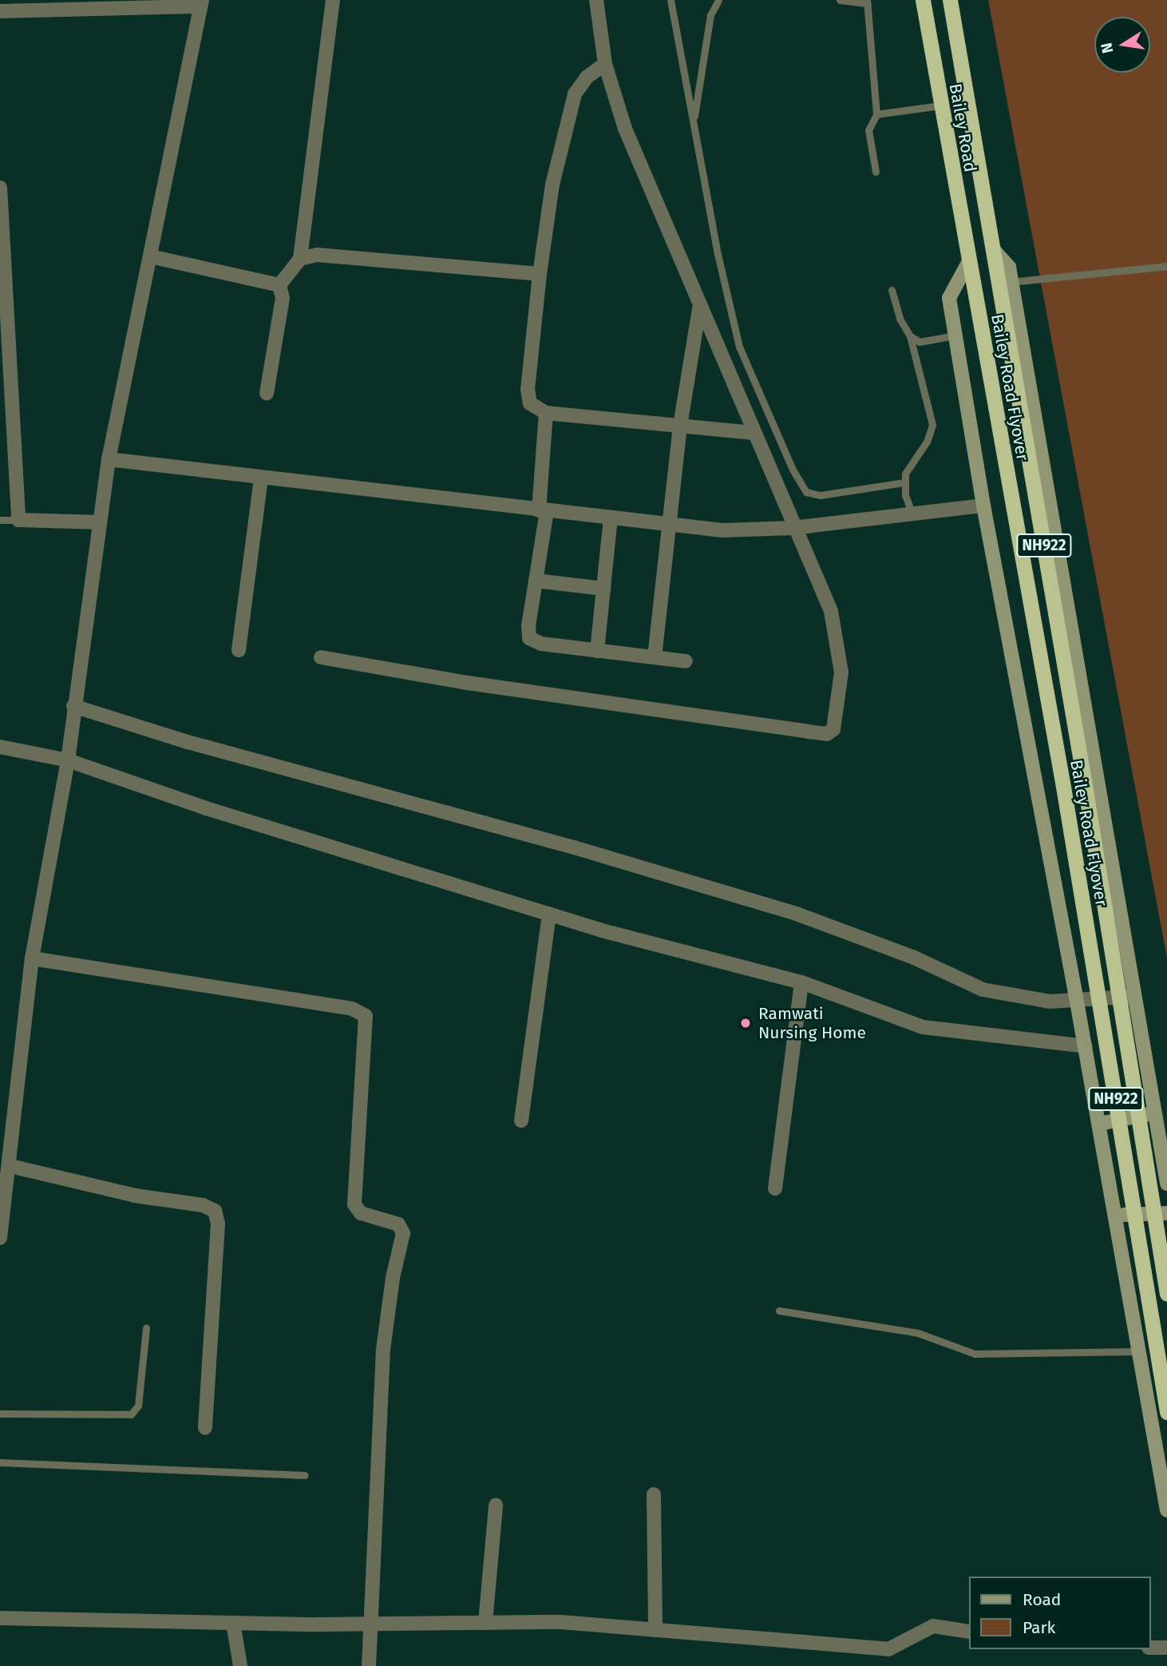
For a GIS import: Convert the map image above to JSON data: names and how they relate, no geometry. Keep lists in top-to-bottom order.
{
  "streets": {
    "highway": ["Bailey Road", "Bailey Road Flyover", "NH922"]
  },
  "crossings": [
    ["Bailey Road", "Bailey Road Flyover"]
  ],
  "places": ["Ramwati Nursing Home"],
  "legend": ["Road", "Park"],
  "north": "left"
}
